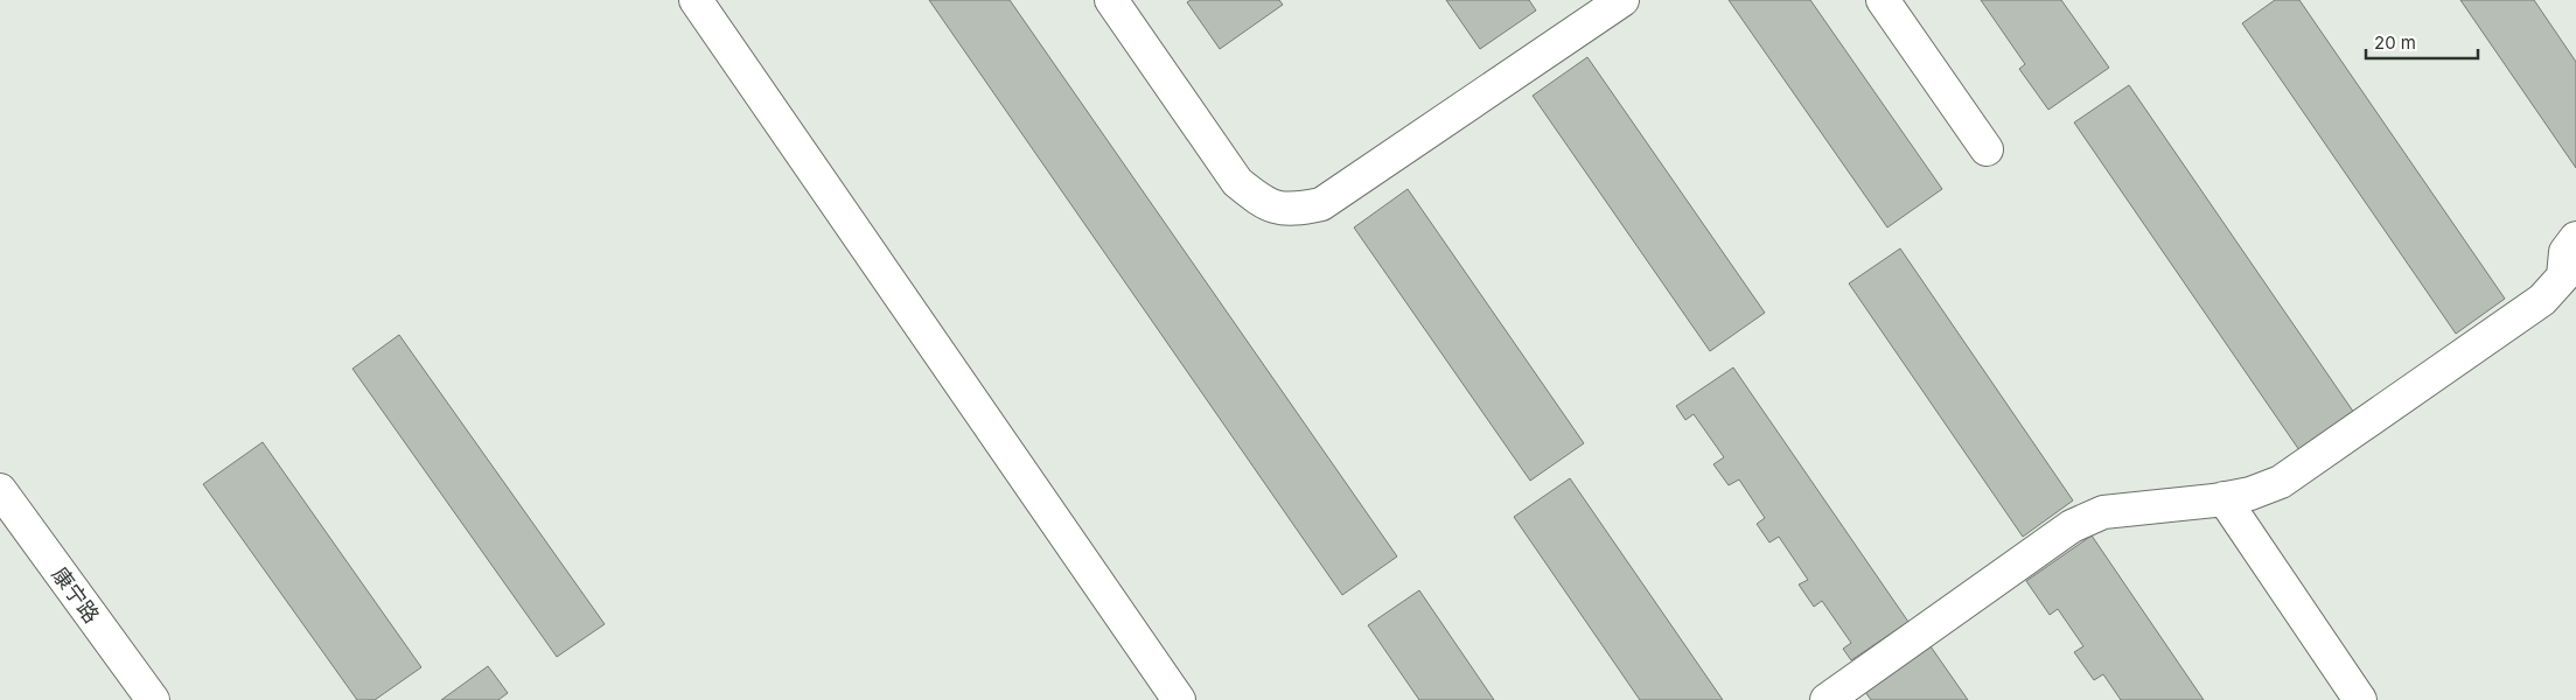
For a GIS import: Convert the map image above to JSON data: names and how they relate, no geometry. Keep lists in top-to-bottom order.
{
  "streets": {
    "street": ["康宁路"]
  },
  "scale_bar": "20 m"
}
